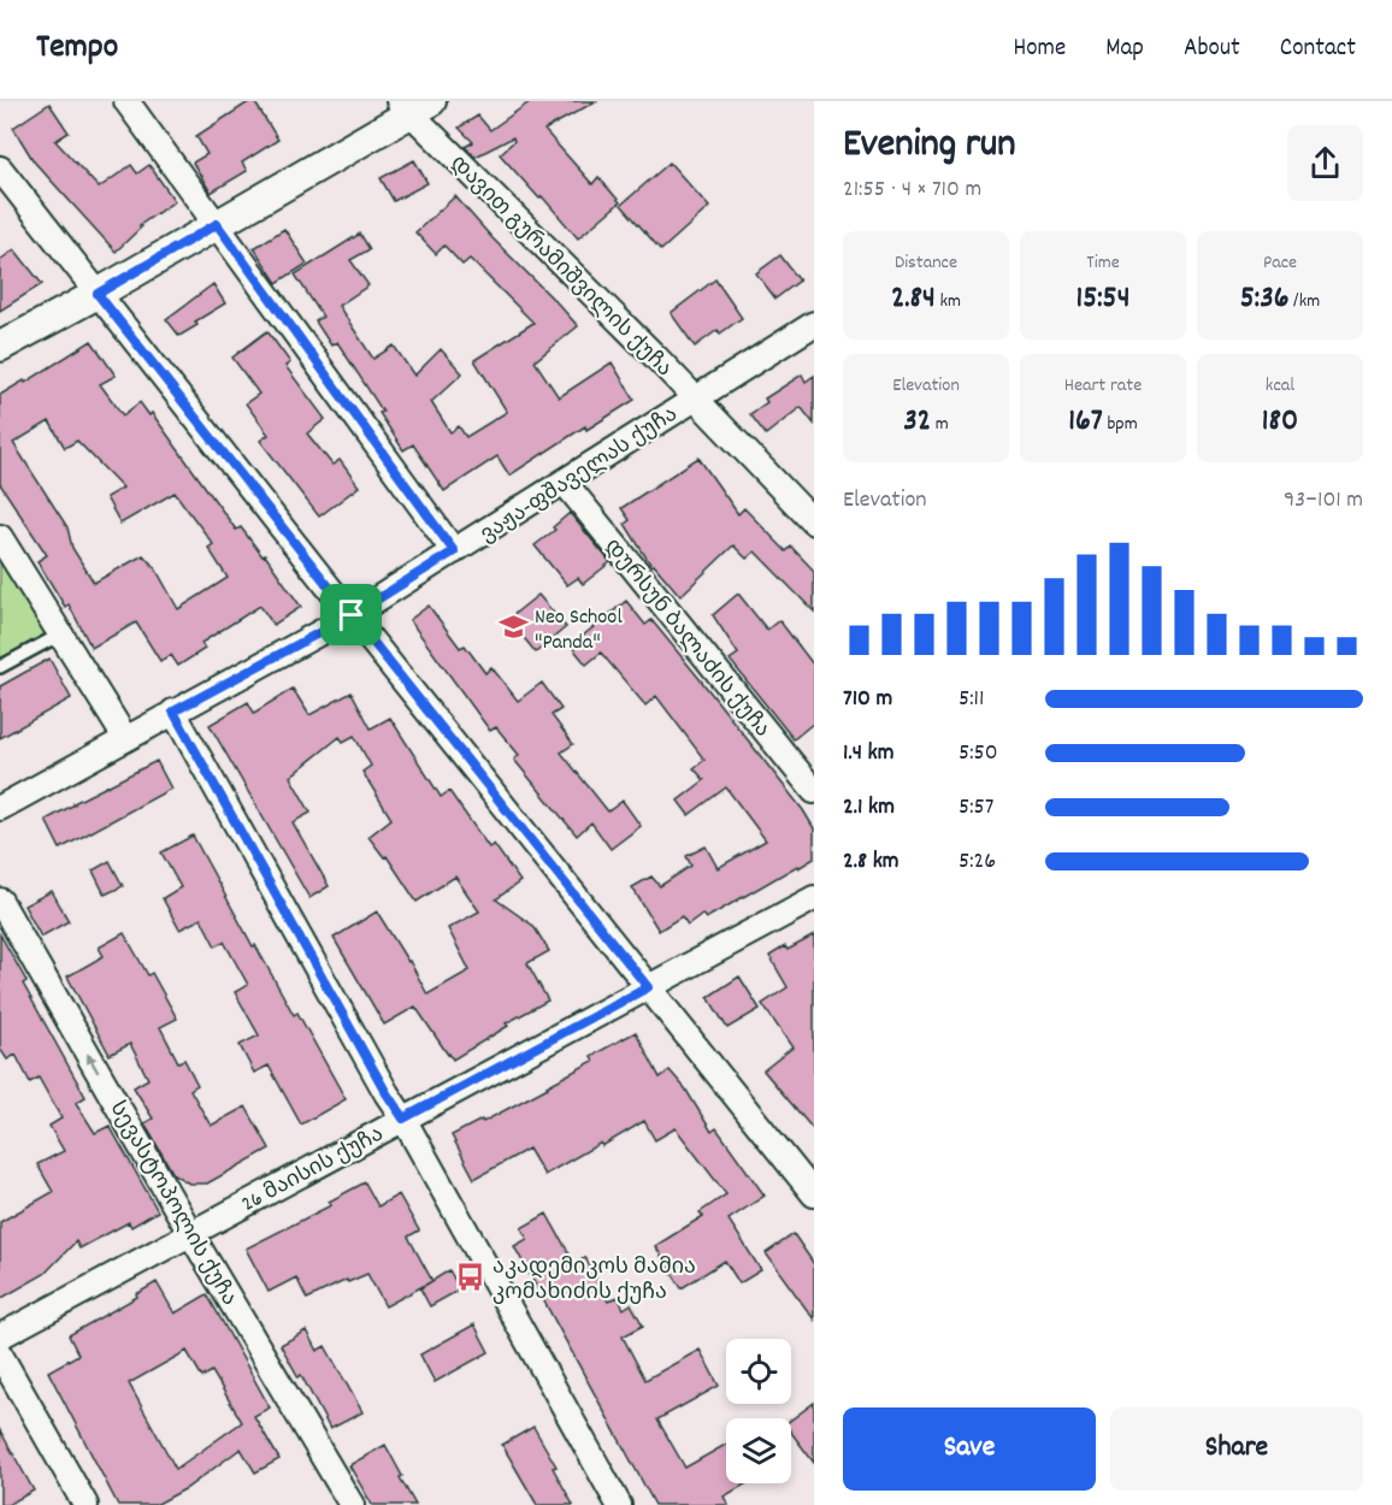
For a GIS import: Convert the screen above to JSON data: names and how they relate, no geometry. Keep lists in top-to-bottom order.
{
  "streets": {
    "street": [
      "დავით გურამიშვილის ქუჩა",
      "ვაჟა-ფშაველას ქუჩა",
      "დურსუნ ბალაძის ქუჩა",
      "26 მაისის ქუჩა",
      "სევასტოპოლის ქუჩა"
    ]
  },
  "crossings": [
    ["დავით გურამიშვილის ქუჩა", "ვაჟა-ფშაველას ქუჩა"],
    ["ვაჟა-ფშაველას ქუჩა", "დურსუნ ბალაძის ქუჩა"],
    ["26 მაისის ქუჩა", "სევასტოპოლის ქუჩა"]
  ],
  "one_way": ["სევასტოპოლის ქუჩა"],
  "places": {
    "school or university": ["Neo School \"Panda\""],
    "bus stop": ["აკადემიკოს მამია კომახიძის ქუჩა"]
  },
  "page": {
    "header": "Tempo",
    "nav": [
      "Home",
      "Map",
      "About",
      "Contact"
    ],
    "heading": ["Evening run", "21:55 · 4 × 710 m"],
    "stats": [
      ["Distance", "2.84 km"],
      ["Time", "15:54"],
      ["Pace", "5:36 /km"],
      ["Elevation", "32 m"],
      ["Heart rate", "167 bpm"],
      ["kcal", "180"]
    ],
    "chart": ["Elevation", "93–101 m"],
    "list": [
      {
        "name": "710 m",
        "note": "5:11"
      },
      {
        "name": "1.4 km",
        "note": "5:50"
      },
      {
        "name": "2.1 km",
        "note": "5:57"
      },
      {
        "name": "2.8 km",
        "note": "5:26"
      }
    ],
    "buttons": ["Save", "Share"]
  }
}
